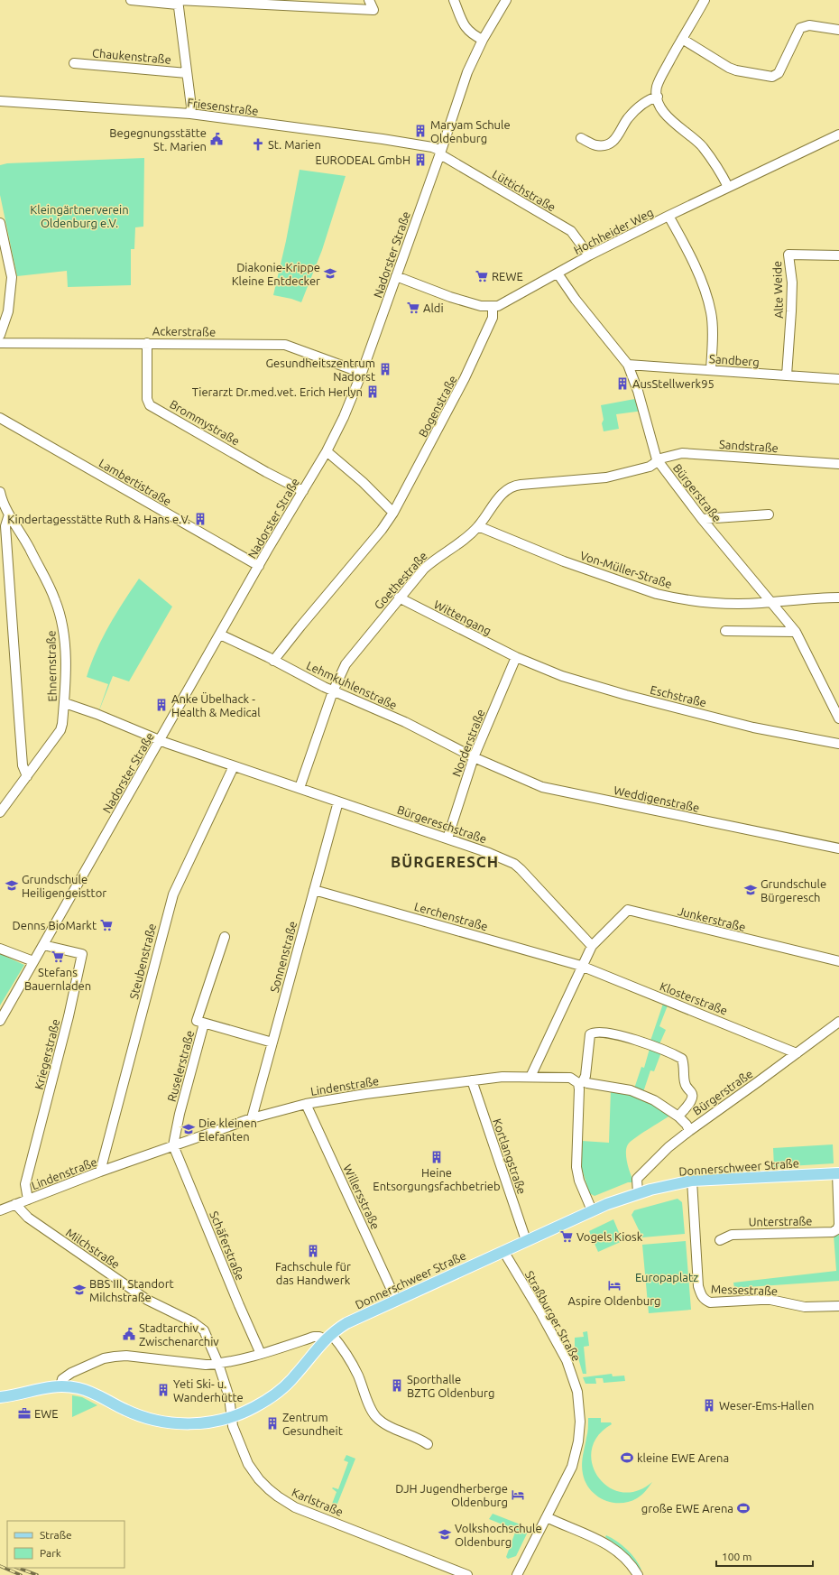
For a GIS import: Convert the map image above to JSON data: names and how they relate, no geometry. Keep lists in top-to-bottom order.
{
  "streets": {
    "main road": ["Donnerschweer Straße"],
    "street": [
      "Chaukenstraße",
      "Friesenstraße",
      "Lüttichstraße",
      "Hochheider Weg",
      "Nadorster Straße",
      "Alte Weide",
      "Ackerstraße",
      "Sandberg",
      "Bogenstraße",
      "Brommystraße",
      "Sandstraße",
      "Lambertistraße",
      "Bürgerstraße",
      "Von-Müller-Straße",
      "Goethestraße",
      "Wittengang",
      "Ehnernstraße",
      "Lehmkuhlenstraße",
      "Eschstraße",
      "Norderstraße",
      "Weddigenstraße",
      "Bürgereschstraße",
      "Lerchenstraße",
      "Junkerstraße",
      "Sonnenstraße",
      "Steubenstraße",
      "Klosterstraße",
      "Kriegerstraße",
      "Ruselerstraße",
      "Lindenstraße",
      "Kortlangstraße",
      "Willersstraße",
      "Unterstraße",
      "Schäferstraße",
      "Milchstraße",
      "Messestraße",
      "Straßburger Straße",
      "Karlstraße"
    ]
  },
  "crossings": [
    ["Chaukenstraße", "Friesenstraße"],
    ["Friesenstraße", "Lüttichstraße"],
    ["Friesenstraße", "Nadorster Straße"],
    ["Lüttichstraße", "Hochheider Weg"],
    ["Lüttichstraße", "Nadorster Straße"],
    ["Hochheider Weg", "Nadorster Straße"],
    ["Hochheider Weg", "Bogenstraße"],
    ["Hochheider Weg", "Bürgerstraße"],
    ["Nadorster Straße", "Ackerstraße"],
    ["Nadorster Straße", "Brommystraße"],
    ["Nadorster Straße", "Lambertistraße"],
    ["Nadorster Straße", "Lehmkuhlenstraße"],
    ["Nadorster Straße", "Bürgereschstraße"],
    ["Nadorster Straße", "Kriegerstraße"],
    ["Alte Weide", "Sandberg"],
    ["Ackerstraße", "Brommystraße"],
    ["Sandberg", "Bürgerstraße"],
    ["Bogenstraße", "Lehmkuhlenstraße"],
    ["Sandstraße", "Bürgerstraße"],
    ["Sandstraße", "Goethestraße"],
    ["Bürgerstraße", "Von-Müller-Straße"],
    ["Bürgerstraße", "Goethestraße"],
    ["Bürgerstraße", "Klosterstraße"],
    ["Bürgerstraße", "Lindenstraße"],
    ["Bürgerstraße", "Donnerschweer Straße"],
    ["Von-Müller-Straße", "Goethestraße"],
    ["Goethestraße", "Wittengang"],
    ["Goethestraße", "Lehmkuhlenstraße"],
    ["Goethestraße", "Bürgereschstraße"],
    ["Wittengang", "Eschstraße"],
    ["Wittengang", "Norderstraße"],
    ["Ehnernstraße", "Bürgereschstraße"],
    ["Lehmkuhlenstraße", "Norderstraße"],
    ["Lehmkuhlenstraße", "Weddigenstraße"],
    ["Eschstraße", "Norderstraße"],
    ["Norderstraße", "Weddigenstraße"],
    ["Norderstraße", "Bürgereschstraße"],
    ["Bürgereschstraße", "Junkerstraße"],
    ["Bürgereschstraße", "Sonnenstraße"],
    ["Bürgereschstraße", "Steubenstraße"],
    ["Lerchenstraße", "Sonnenstraße"],
    ["Lerchenstraße", "Klosterstraße"],
    ["Sonnenstraße", "Lindenstraße"],
    ["Steubenstraße", "Lindenstraße"],
    ["Kriegerstraße", "Lindenstraße"],
    ["Ruselerstraße", "Lindenstraße"],
    ["Ruselerstraße", "Schäferstraße"],
    ["Lindenstraße", "Kortlangstraße"],
    ["Lindenstraße", "Willersstraße"],
    ["Lindenstraße", "Schäferstraße"],
    ["Lindenstraße", "Milchstraße"],
    ["Kortlangstraße", "Donnerschweer Straße"],
    ["Donnerschweer Straße", "Willersstraße"],
    ["Donnerschweer Straße", "Unterstraße"],
    ["Donnerschweer Straße", "Messestraße"],
    ["Donnerschweer Straße", "Straßburger Straße"],
    ["Donnerschweer Straße", "Karlstraße"],
    ["Milchstraße", "Karlstraße"]
  ],
  "districts": ["BÜRGERESCH"],
  "parks": ["Kleingärtnerverein Oldenburg e.V.", "Europaplatz"],
  "places": {
    "building": [
      "Maryam Schule Oldenburg",
      "EURODEAL GmbH",
      "Gesundheitszentrum Nadorst",
      "AusStellwerk95",
      "Tierarzt Dr.med.vet. Erich Herlyn",
      "Kindertagesstätte Ruth & Hans e.V.",
      "Anke Übelhack - Health & Medical",
      "Heine Entsorgungsfachbetrieb",
      "Fachschule für das Handwerk",
      "Sporthalle BZTG Oldenburg",
      "Yeti Ski- u. Wanderhütte",
      "Weser-Ems-Hallen",
      "Zentrum Gesundheit"
    ],
    "public building": ["Begegnungsstätte St. Marien", "Stadtarchiv - Zwischenarchiv"],
    "church": ["St. Marien"],
    "school or university": [
      "Diakonie-Krippe Kleine Entdecker",
      "Grundschule Heiligengeisttor",
      "Grundschule Bürgeresch",
      "Die kleinen Elefanten",
      "BBS III, Standort Milchstraße",
      "Volkshochschule Oldenburg"
    ],
    "supermarket": [
      "REWE",
      "Aldi",
      "Denns BioMarkt",
      "Stefans Bauernladen",
      "Vogels Kiosk"
    ],
    "hotel": ["Aspire Oldenburg", "DJH Jugendherberge Oldenburg"],
    "office": ["EWE"],
    "sports": ["kleine EWE Arena", "große EWE Arena"]
  },
  "legend": ["Straße", "Park"],
  "scale_bar": "100 m"
}
